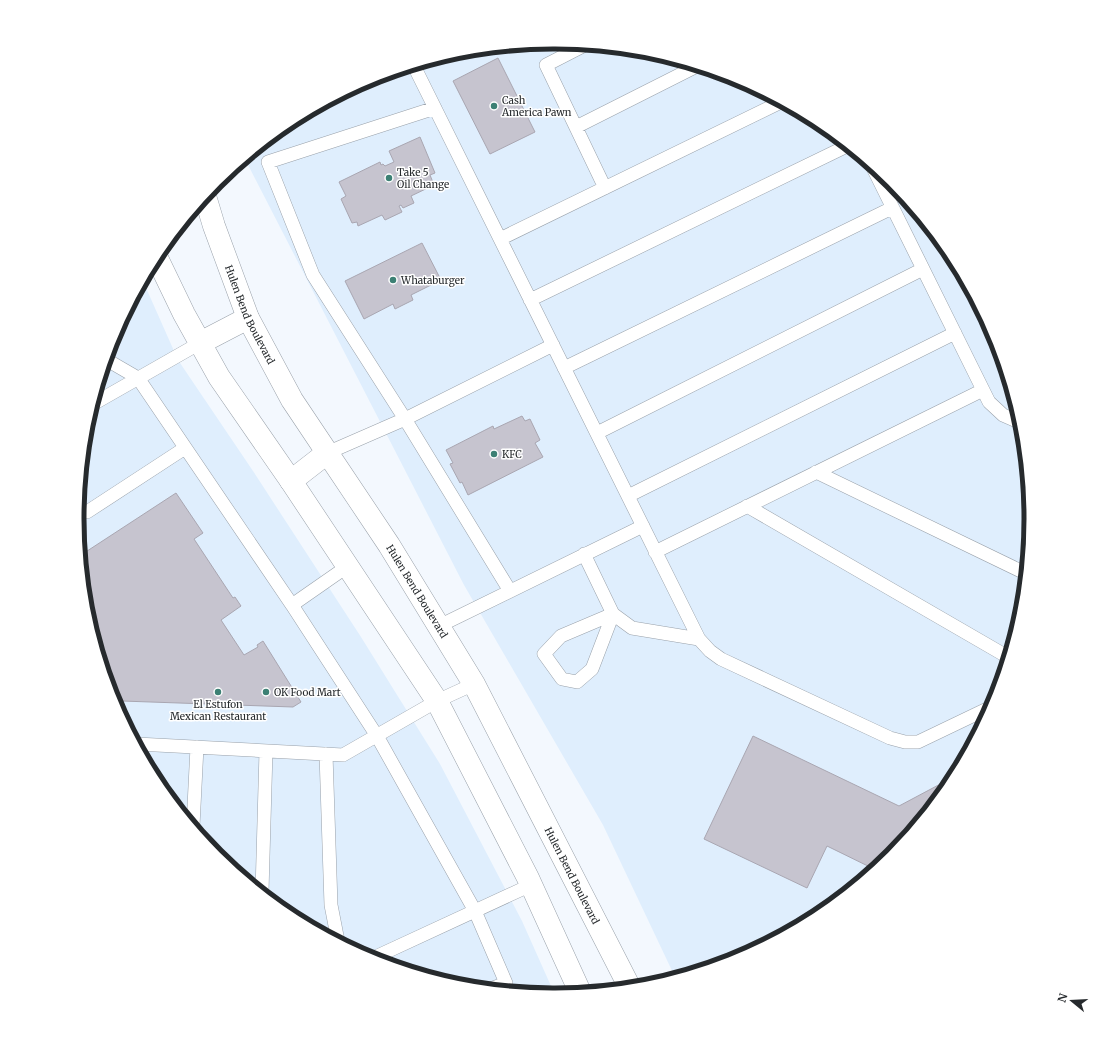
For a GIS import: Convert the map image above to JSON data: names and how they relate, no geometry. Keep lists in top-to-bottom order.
{
  "streets": {
    "street": ["Hulen Bend Boulevard"]
  },
  "places": [
    "Cash America Pawn",
    "Take 5 Oil Change",
    "Whataburger",
    "KFC",
    "El Estufon Mexican Restaurant",
    "OK Food Mart"
  ],
  "north": "left"
}
